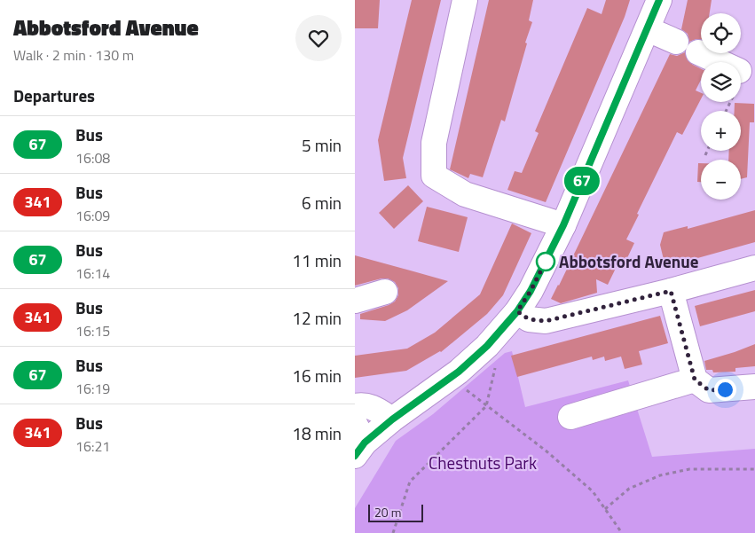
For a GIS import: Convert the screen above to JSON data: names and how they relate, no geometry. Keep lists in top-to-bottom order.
{
  "parks": ["Chestnuts Park"],
  "places": ["Abbotsford Avenue"],
  "lines": ["bus line 67"],
  "scale_bar": "20 m",
  "page": {
    "heading": [
      ["Abbotsford Avenue", "Walk · 2 min · 130 m"],
      "Departures"
    ],
    "on_map": "67",
    "map_buttons": ["+", "−"],
    "list": [
      {
        "mark": "67",
        "name": "Bus",
        "note": "16:08",
        "value": "5 min"
      },
      {
        "mark": "341",
        "name": "Bus",
        "note": "16:09",
        "value": "6 min"
      },
      {
        "mark": "67",
        "name": "Bus",
        "note": "16:14",
        "value": "11 min"
      },
      {
        "mark": "341",
        "name": "Bus",
        "note": "16:15",
        "value": "12 min"
      },
      {
        "mark": "67",
        "name": "Bus",
        "note": "16:19",
        "value": "16 min"
      },
      {
        "mark": "341",
        "name": "Bus",
        "note": "16:21",
        "value": "18 min"
      }
    ],
    "scale": "20 m"
  }
}
